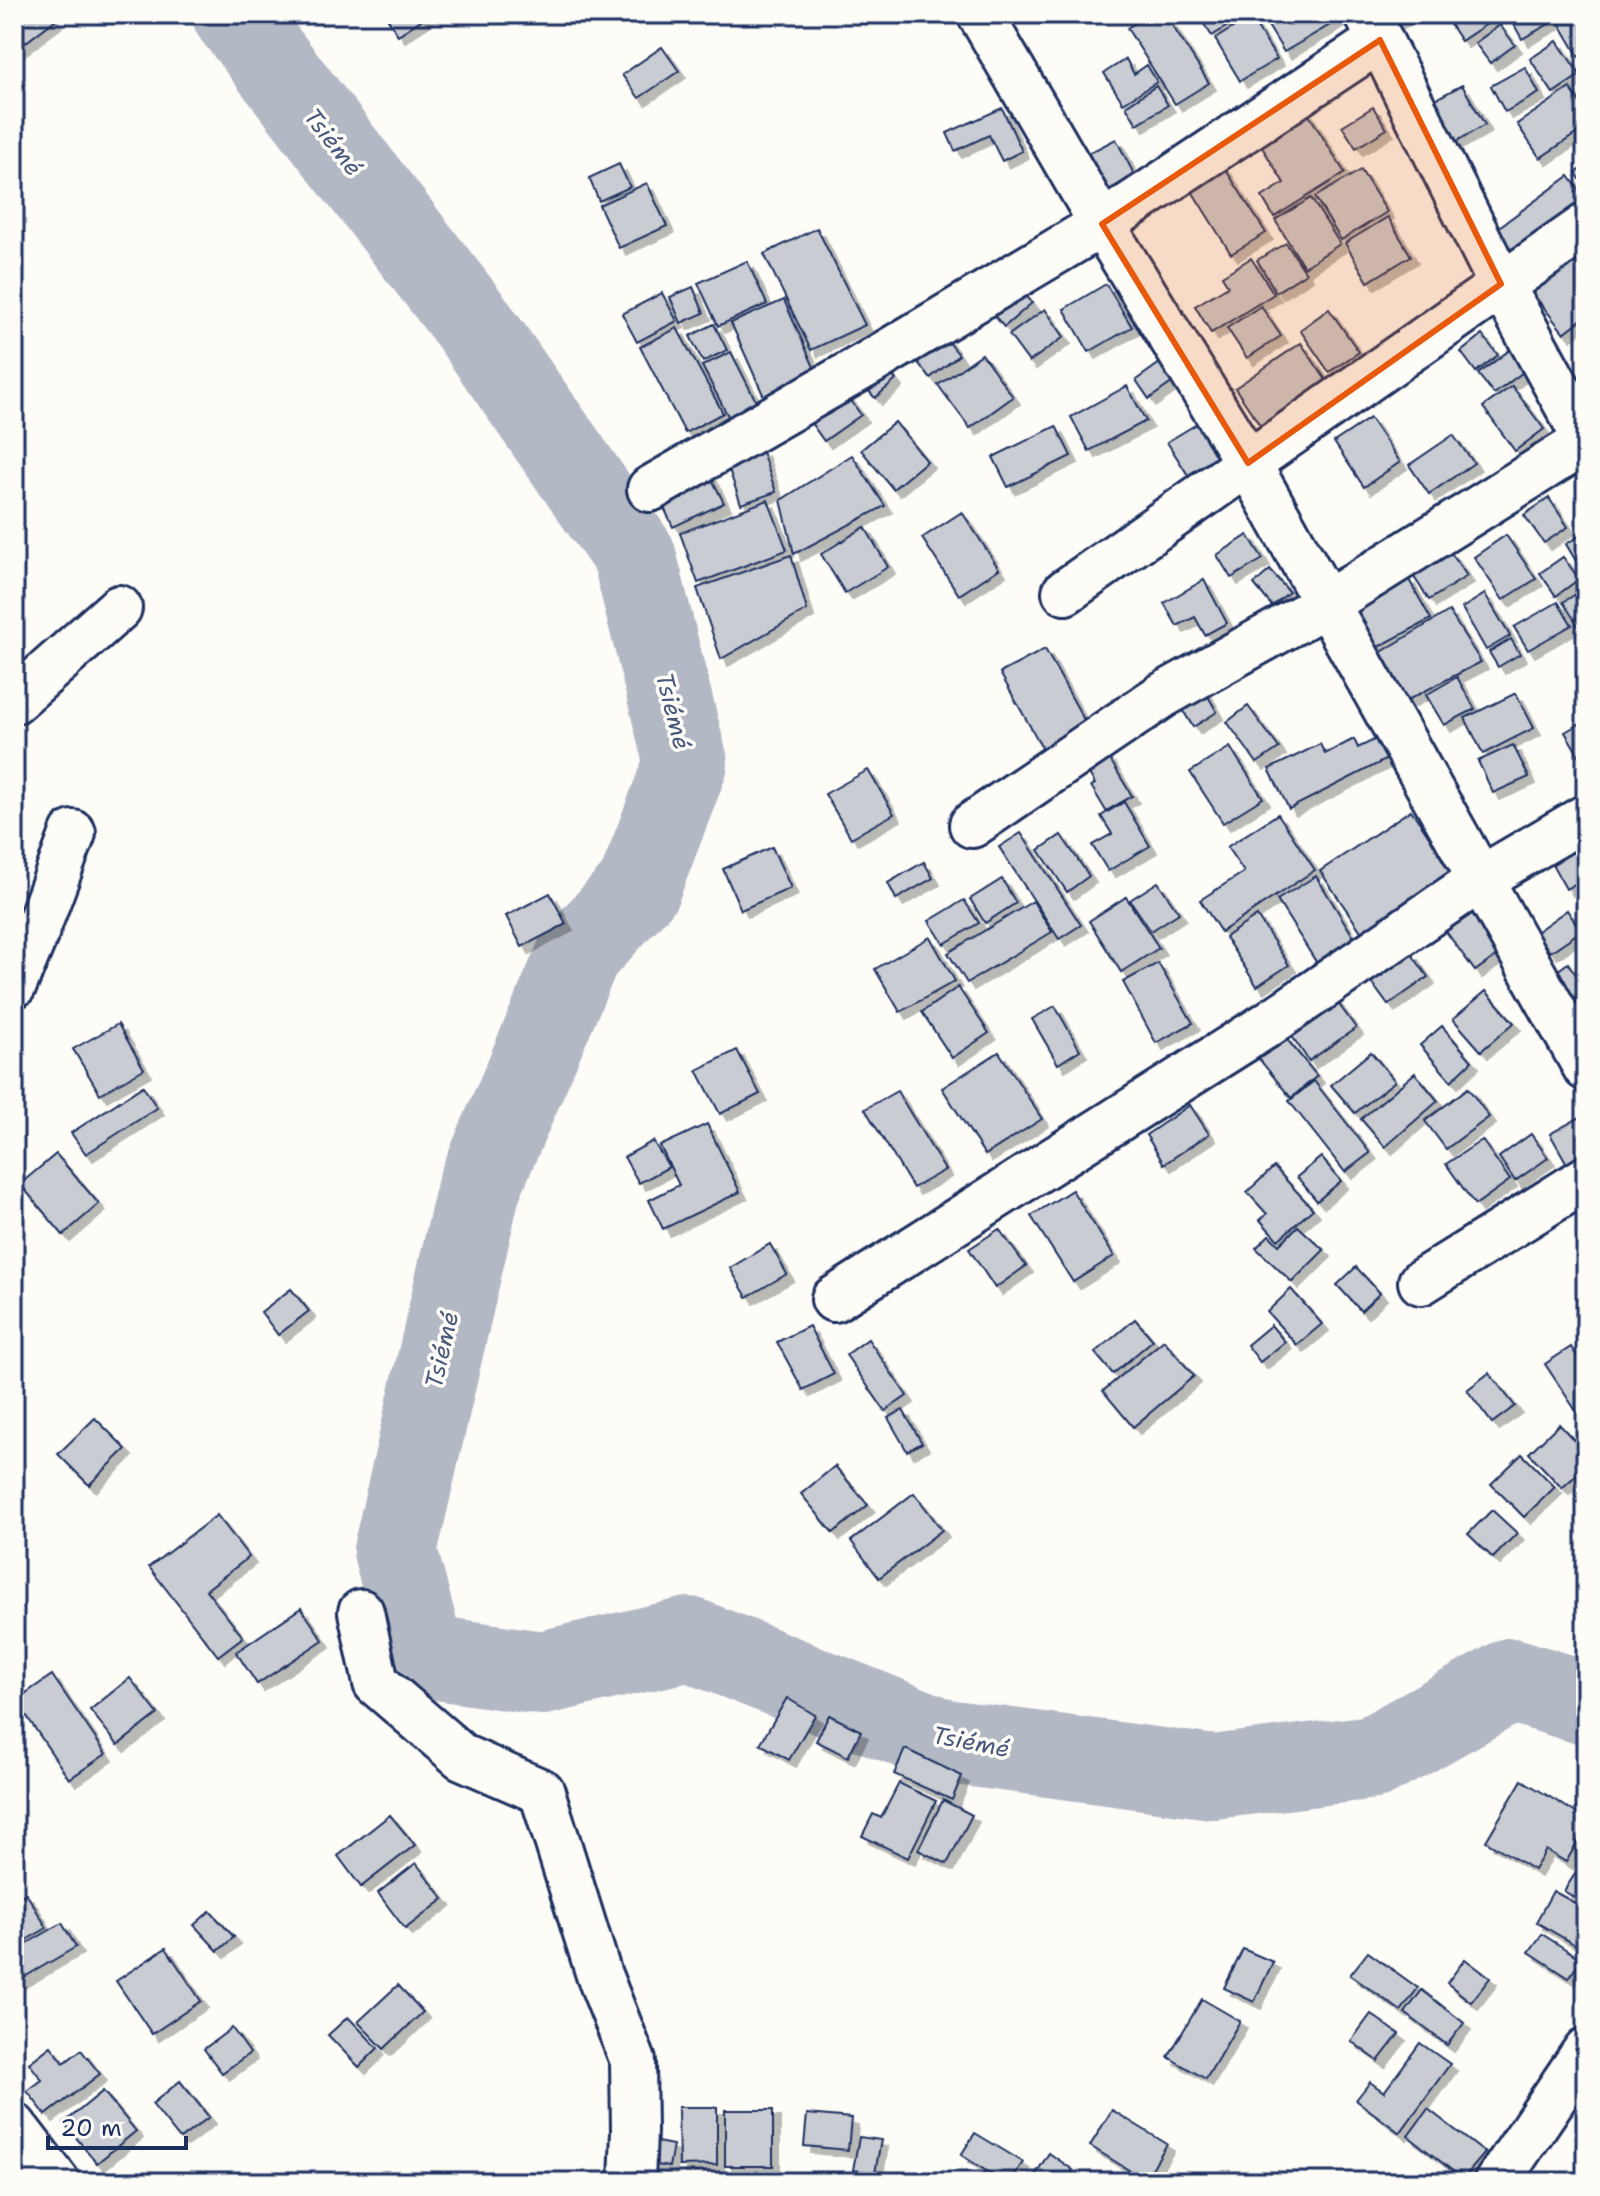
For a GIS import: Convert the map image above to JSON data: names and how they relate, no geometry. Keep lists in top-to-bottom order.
{
  "water": ["Tsiémé"],
  "scale_bar": "20 m"
}
